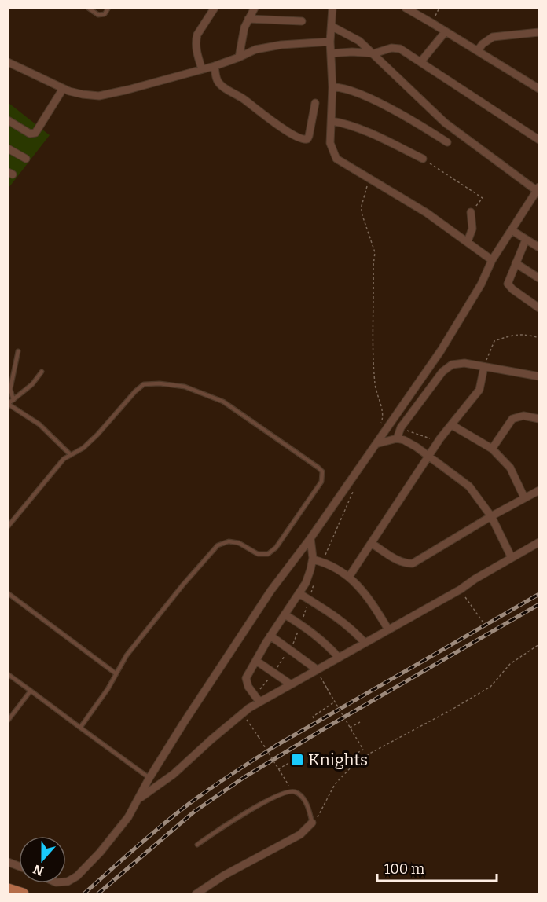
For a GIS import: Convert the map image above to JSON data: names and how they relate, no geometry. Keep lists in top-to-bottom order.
{
  "places": {
    "transit": ["Knights"]
  },
  "scale_bar": "100 m",
  "north": "bottom"
}
